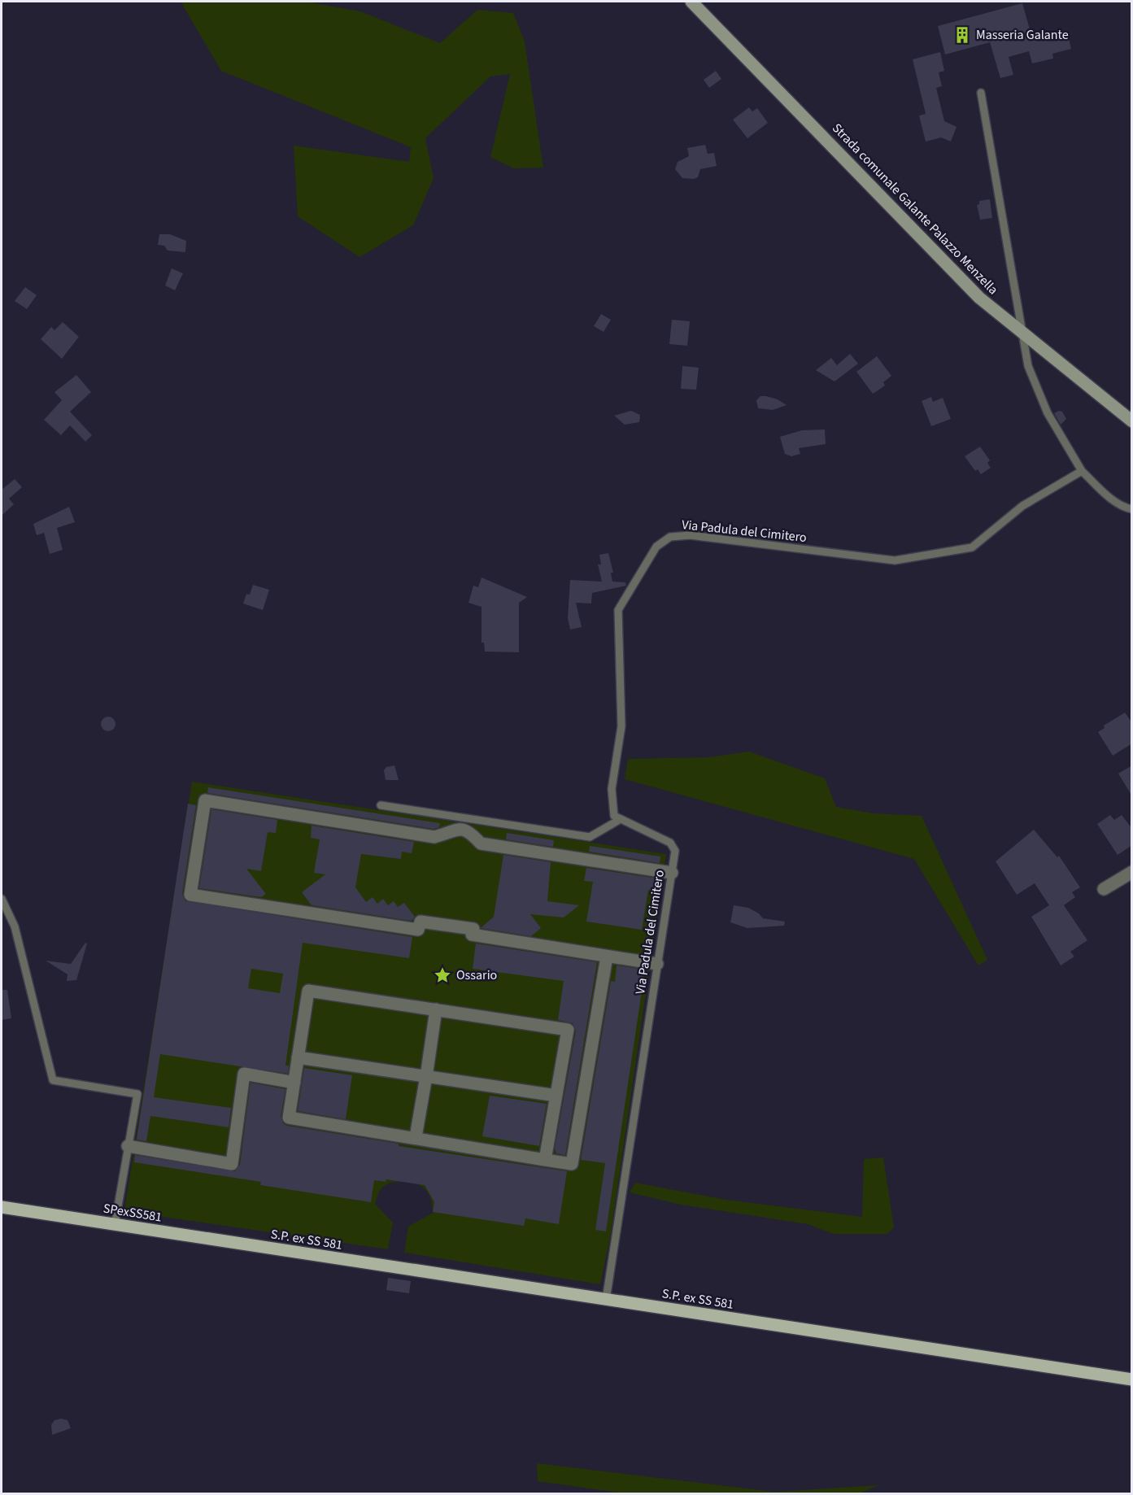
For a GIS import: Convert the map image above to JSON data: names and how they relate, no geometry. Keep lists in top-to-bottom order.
{
  "streets": {
    "main road": ["SPexSS581", "S.P. ex SS 581"],
    "street": ["Strada comunale Galante Palazzo Menzella"],
    "lane": ["Via Padula del Cimitero"]
  },
  "crossings": [
    ["Via Padula del Cimitero", "S.P. ex SS 581"],
    ["SPexSS581", "S.P. ex SS 581"]
  ],
  "places": {
    "building": ["Masseria Galante"],
    "place": ["Ossario"]
  }
}
